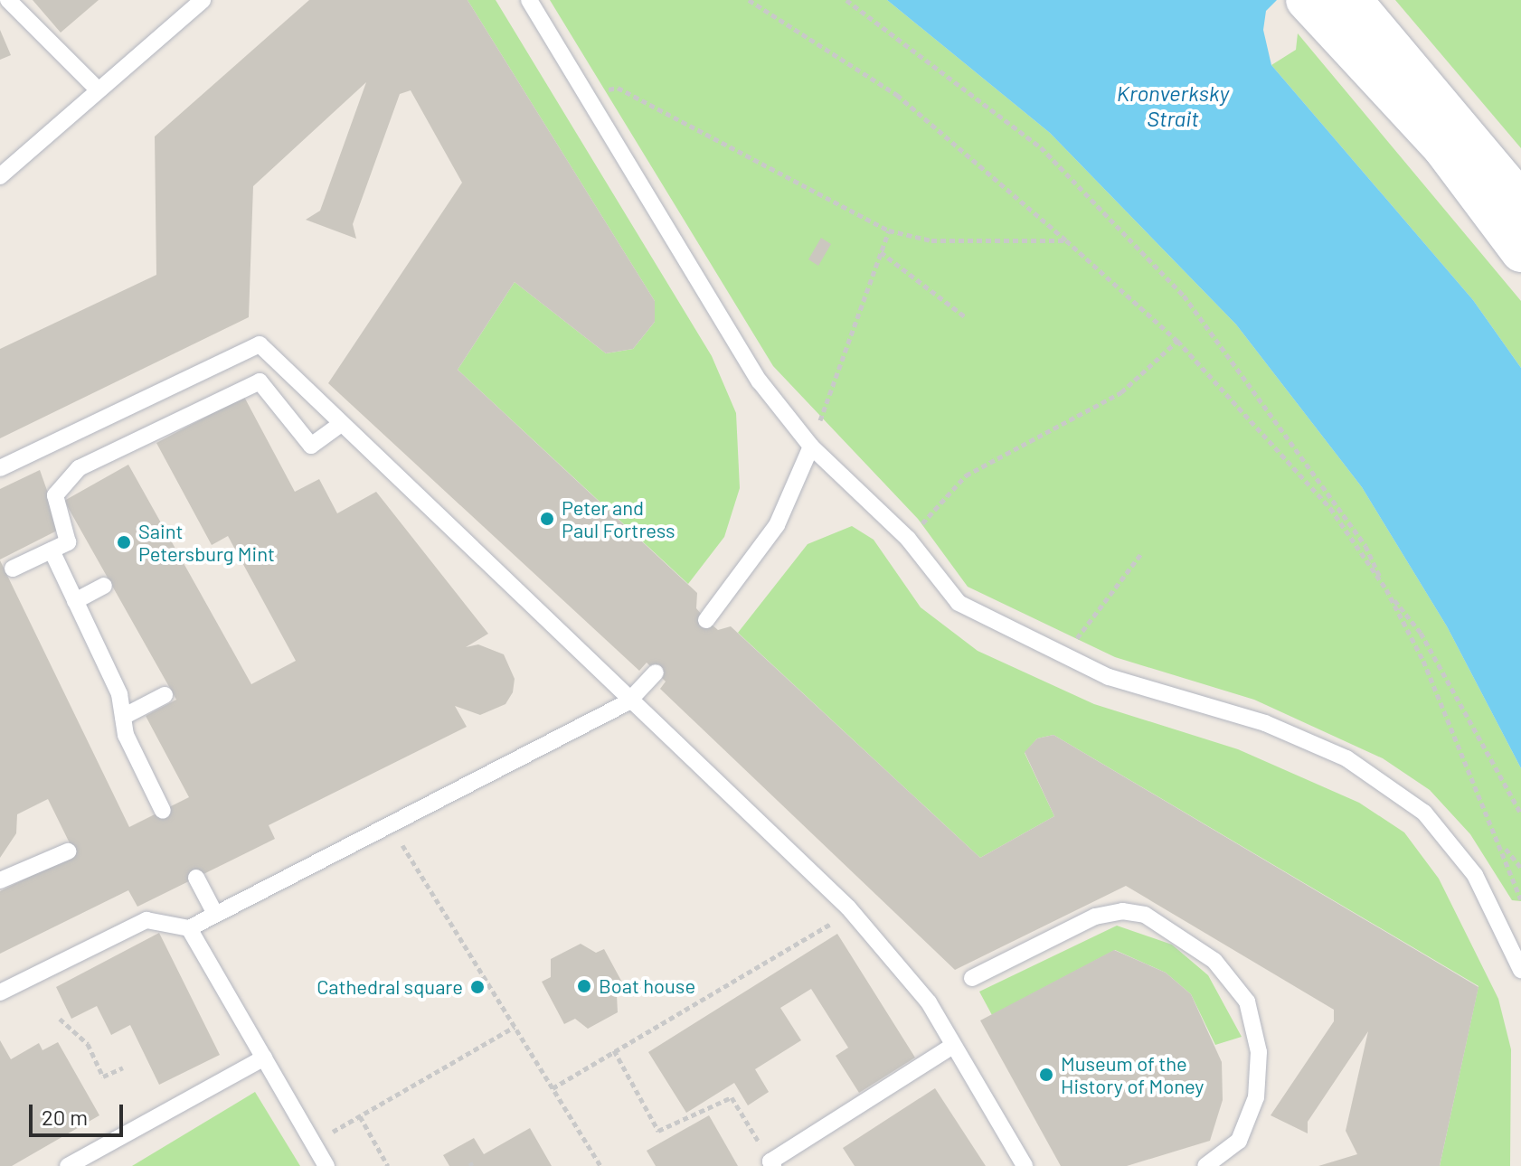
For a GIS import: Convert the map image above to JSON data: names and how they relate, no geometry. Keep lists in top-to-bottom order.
{
  "water": ["Kronverksky Strait"],
  "places": [
    "Peter and Paul Fortress",
    "Saint Petersburg Mint",
    "Boat house",
    "Cathedral square",
    "Museum of the History of Money"
  ],
  "scale_bar": "20 m"
}
